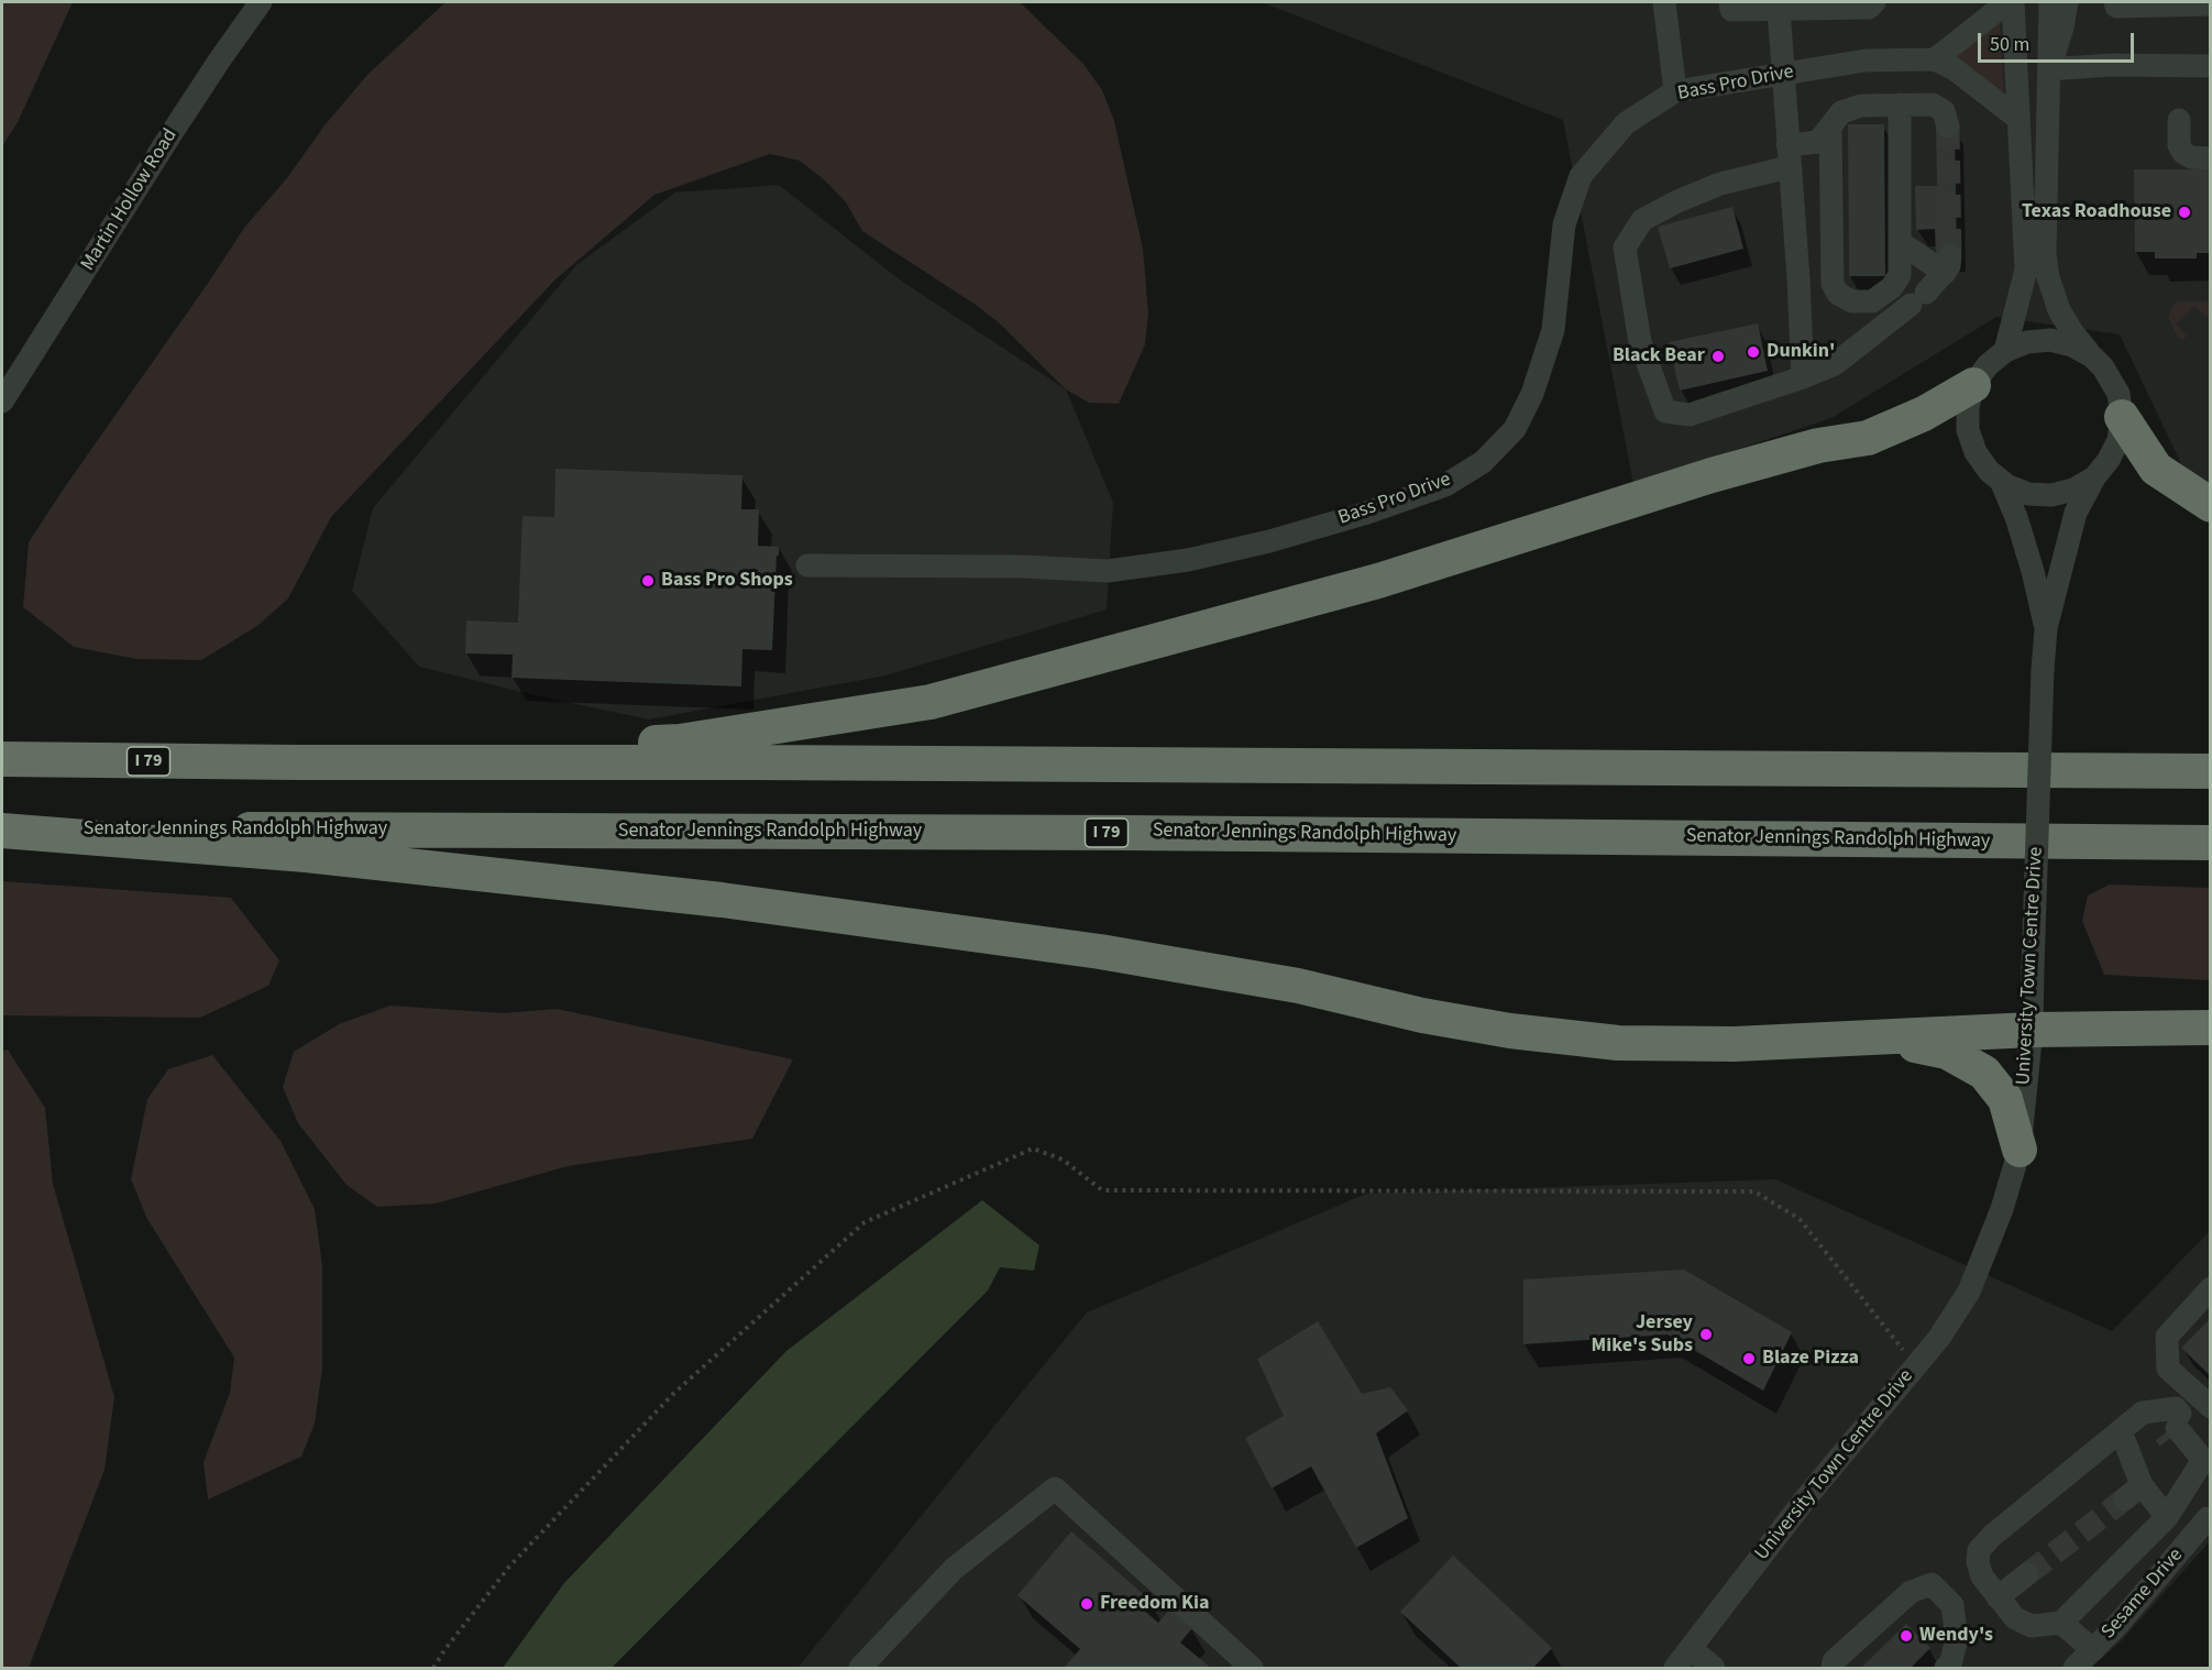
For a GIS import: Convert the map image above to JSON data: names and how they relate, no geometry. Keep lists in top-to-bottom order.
{
  "streets": {
    "highway": ["I 79", "Senator Jennings Randolph Highway"],
    "street": [
      "Bass Pro Drive",
      "Martin Hollow Road",
      "University Town Centre Drive",
      "Sesame Drive"
    ]
  },
  "places": [
    "Texas Roadhouse",
    "Dunkin'",
    "Black Bear",
    "Bass Pro Shops",
    "Jersey Mike's Subs",
    "Blaze Pizza",
    "Freedom Kia",
    "Wendy's"
  ],
  "scale_bar": "50 m"
}
